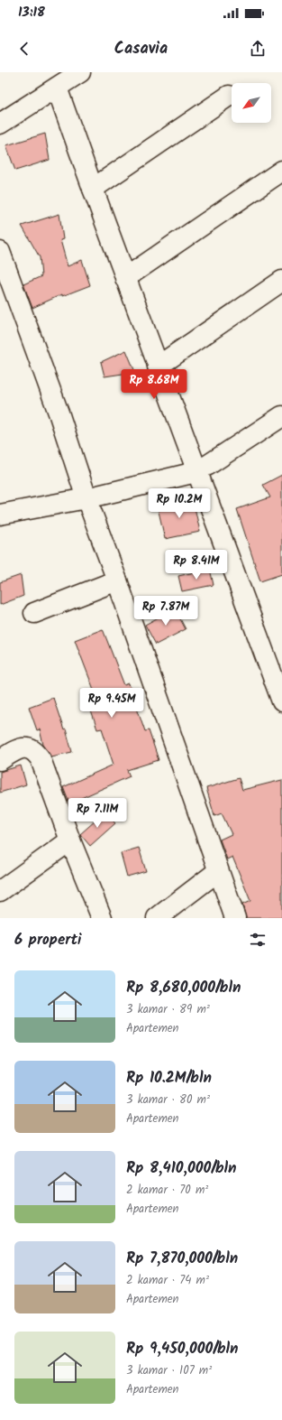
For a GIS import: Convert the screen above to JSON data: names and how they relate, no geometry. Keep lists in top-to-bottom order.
{
  "north": "bottom left",
  "page": {
    "status": "13:18",
    "header": "Casavia",
    "price": [
      "Rp 8.68M",
      "Rp 10.2M",
      "Rp 8.41M",
      "Rp 7.87M",
      "Rp 9.45M",
      "Rp 7.11M"
    ],
    "heading": "6 properti",
    "list": [
      {
        "name": "Rp 8,680,000/bln",
        "note": "3 kamar · 89 m² · Apartemen"
      },
      {
        "name": "Rp 10.2M/bln",
        "note": "3 kamar · 80 m² · Apartemen"
      },
      {
        "name": "Rp 8,410,000/bln",
        "note": "2 kamar · 70 m² · Apartemen"
      },
      {
        "name": "Rp 7,870,000/bln",
        "note": "2 kamar · 74 m² · Apartemen"
      },
      {
        "name": "Rp 9,450,000/bln",
        "note": "3 kamar · 107 m² · Apartemen"
      }
    ]
  }
}
